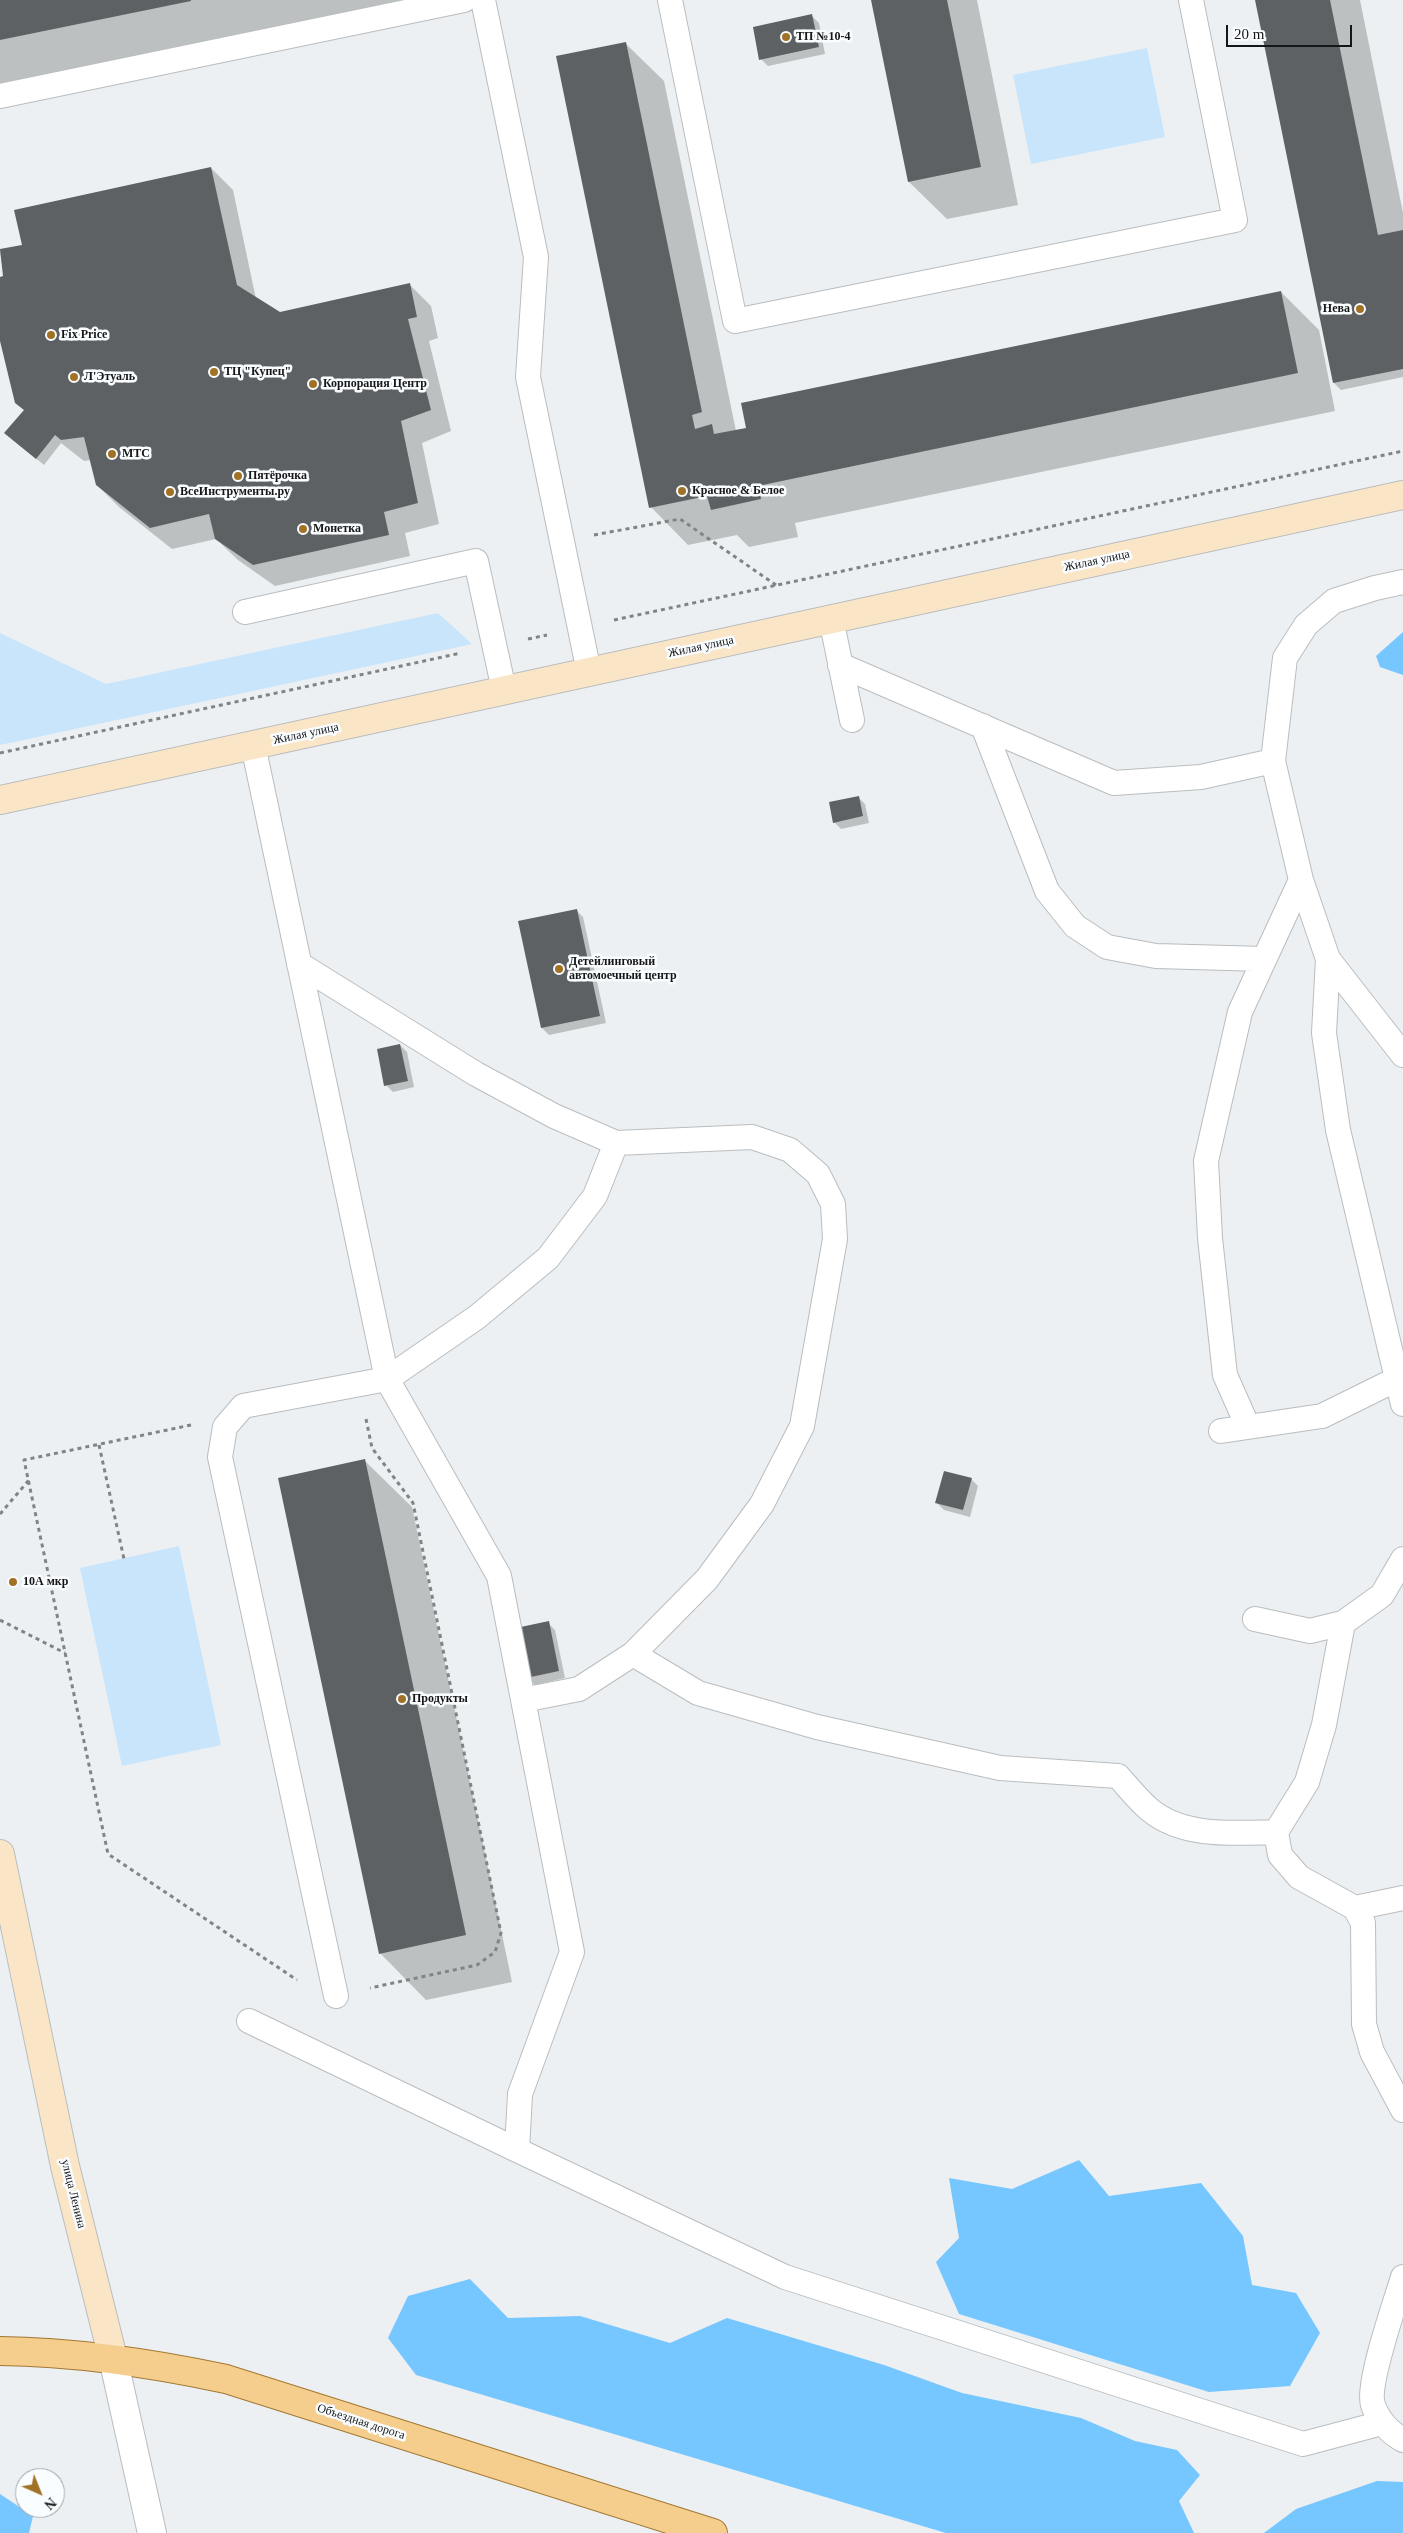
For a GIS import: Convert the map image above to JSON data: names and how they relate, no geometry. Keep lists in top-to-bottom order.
{
  "streets": {
    "main road": ["Жилая улица", "улица Ленина", "Объездная дорога"]
  },
  "crossings": [
    ["улица Ленина", "Объездная дорога"]
  ],
  "places": [
    "ТП №10-4",
    "Нева",
    "Fix Price",
    "ТЦ \"Купец\"",
    "Л'Этуаль",
    "Корпорация Центр",
    "МТС",
    "Пятёрочка",
    "Красное & Белое",
    "ВсеИнструменты.ру",
    "Монетка",
    "Детейлинговый автомоечный центр",
    "10А мкр",
    "Продукты"
  ],
  "scale_bar": "20 m",
  "north": "bottom right"
}
